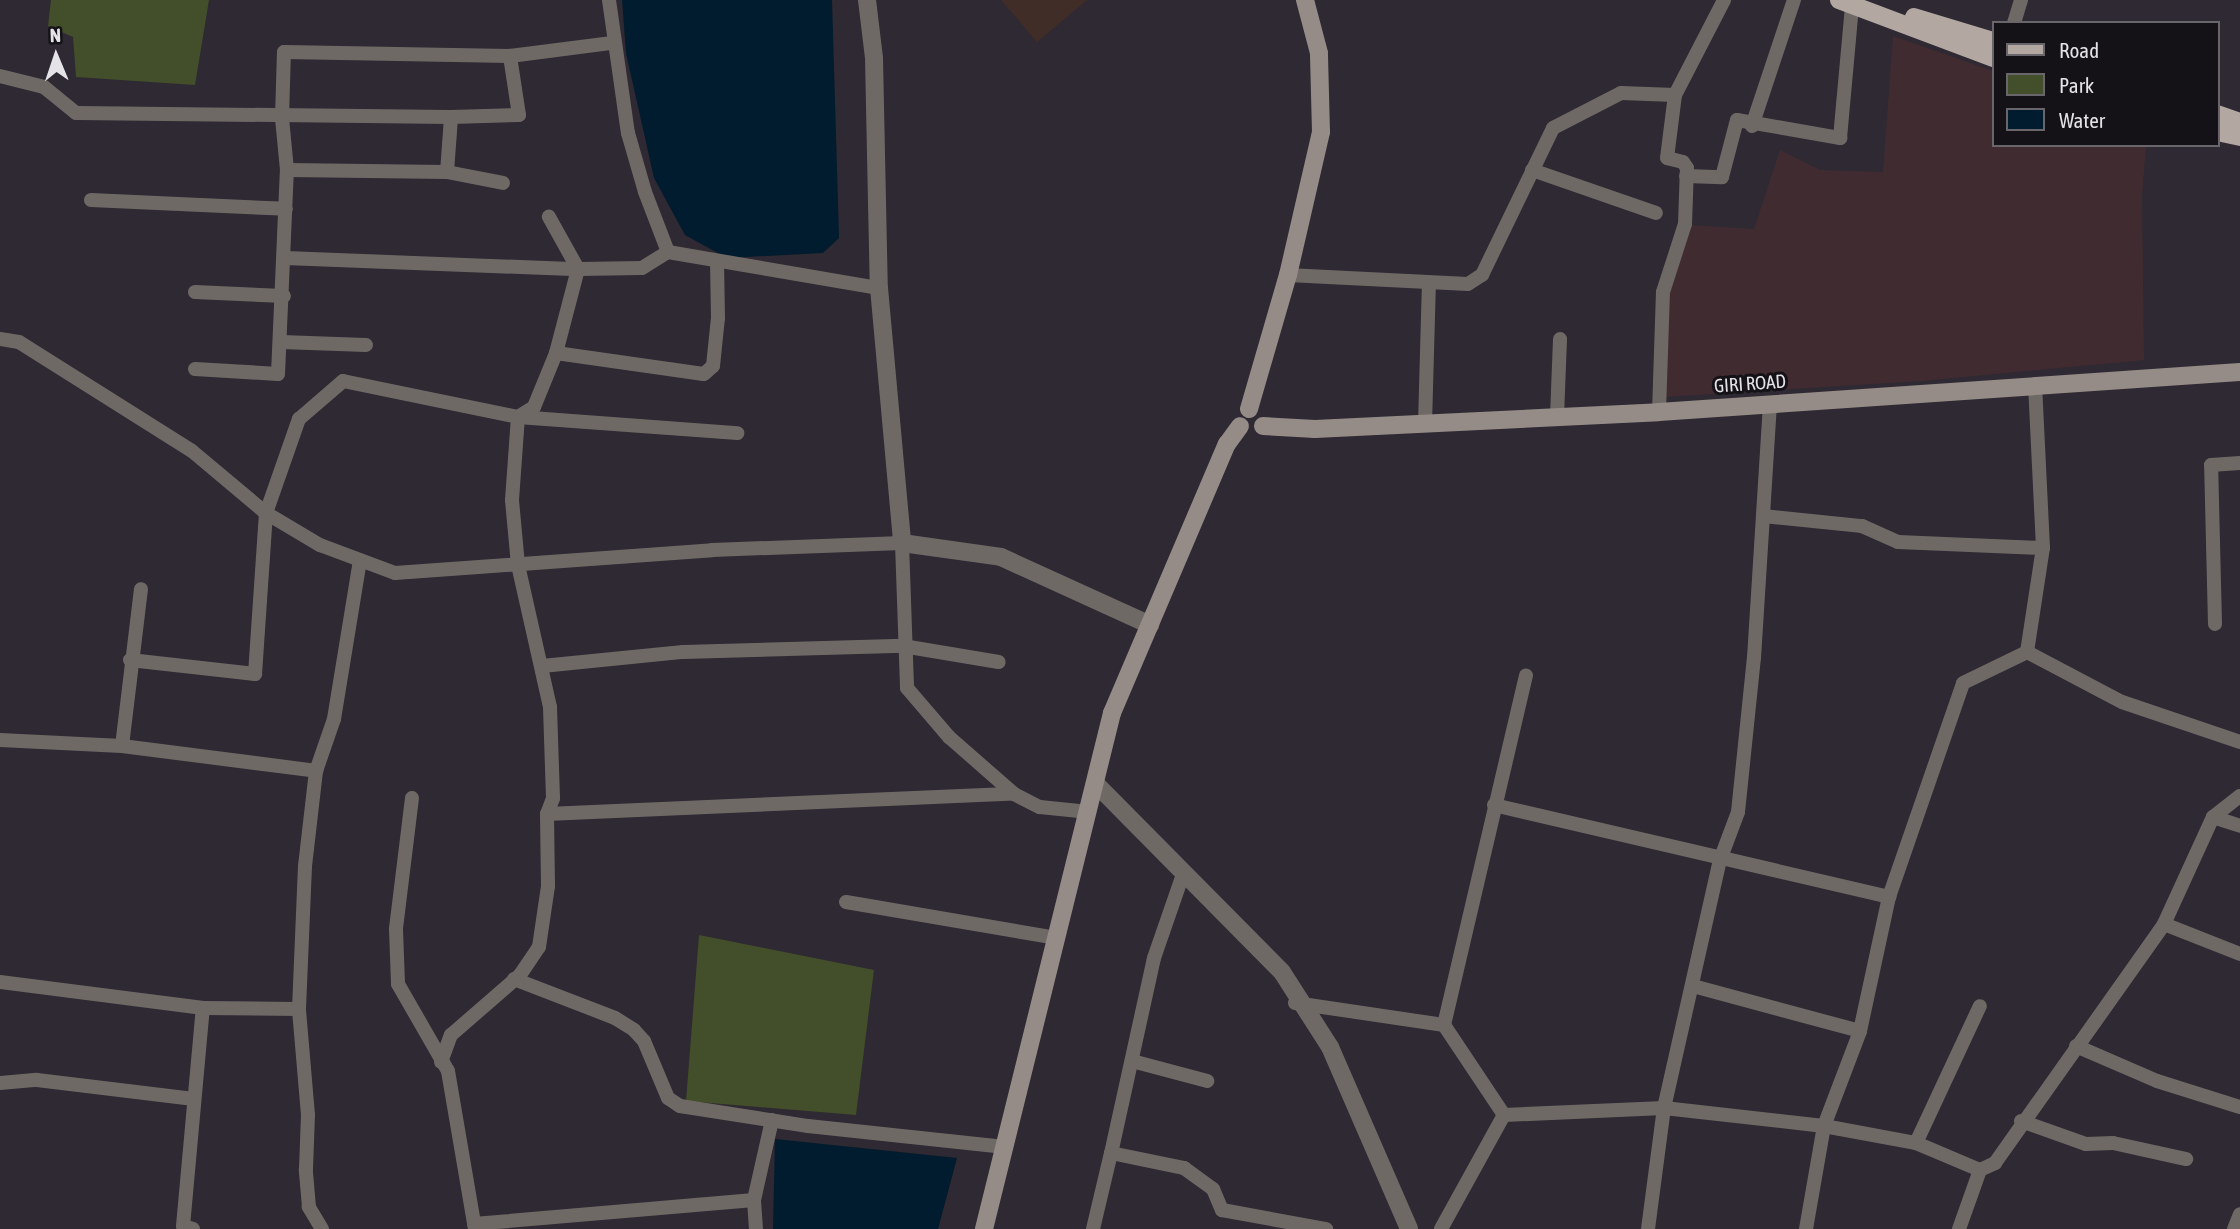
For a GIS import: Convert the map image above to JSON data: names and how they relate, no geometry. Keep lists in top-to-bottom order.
{
  "streets": {
    "main road": ["GIRI ROAD"]
  },
  "legend": ["Road", "Park", "Water"],
  "north": "top"
}
